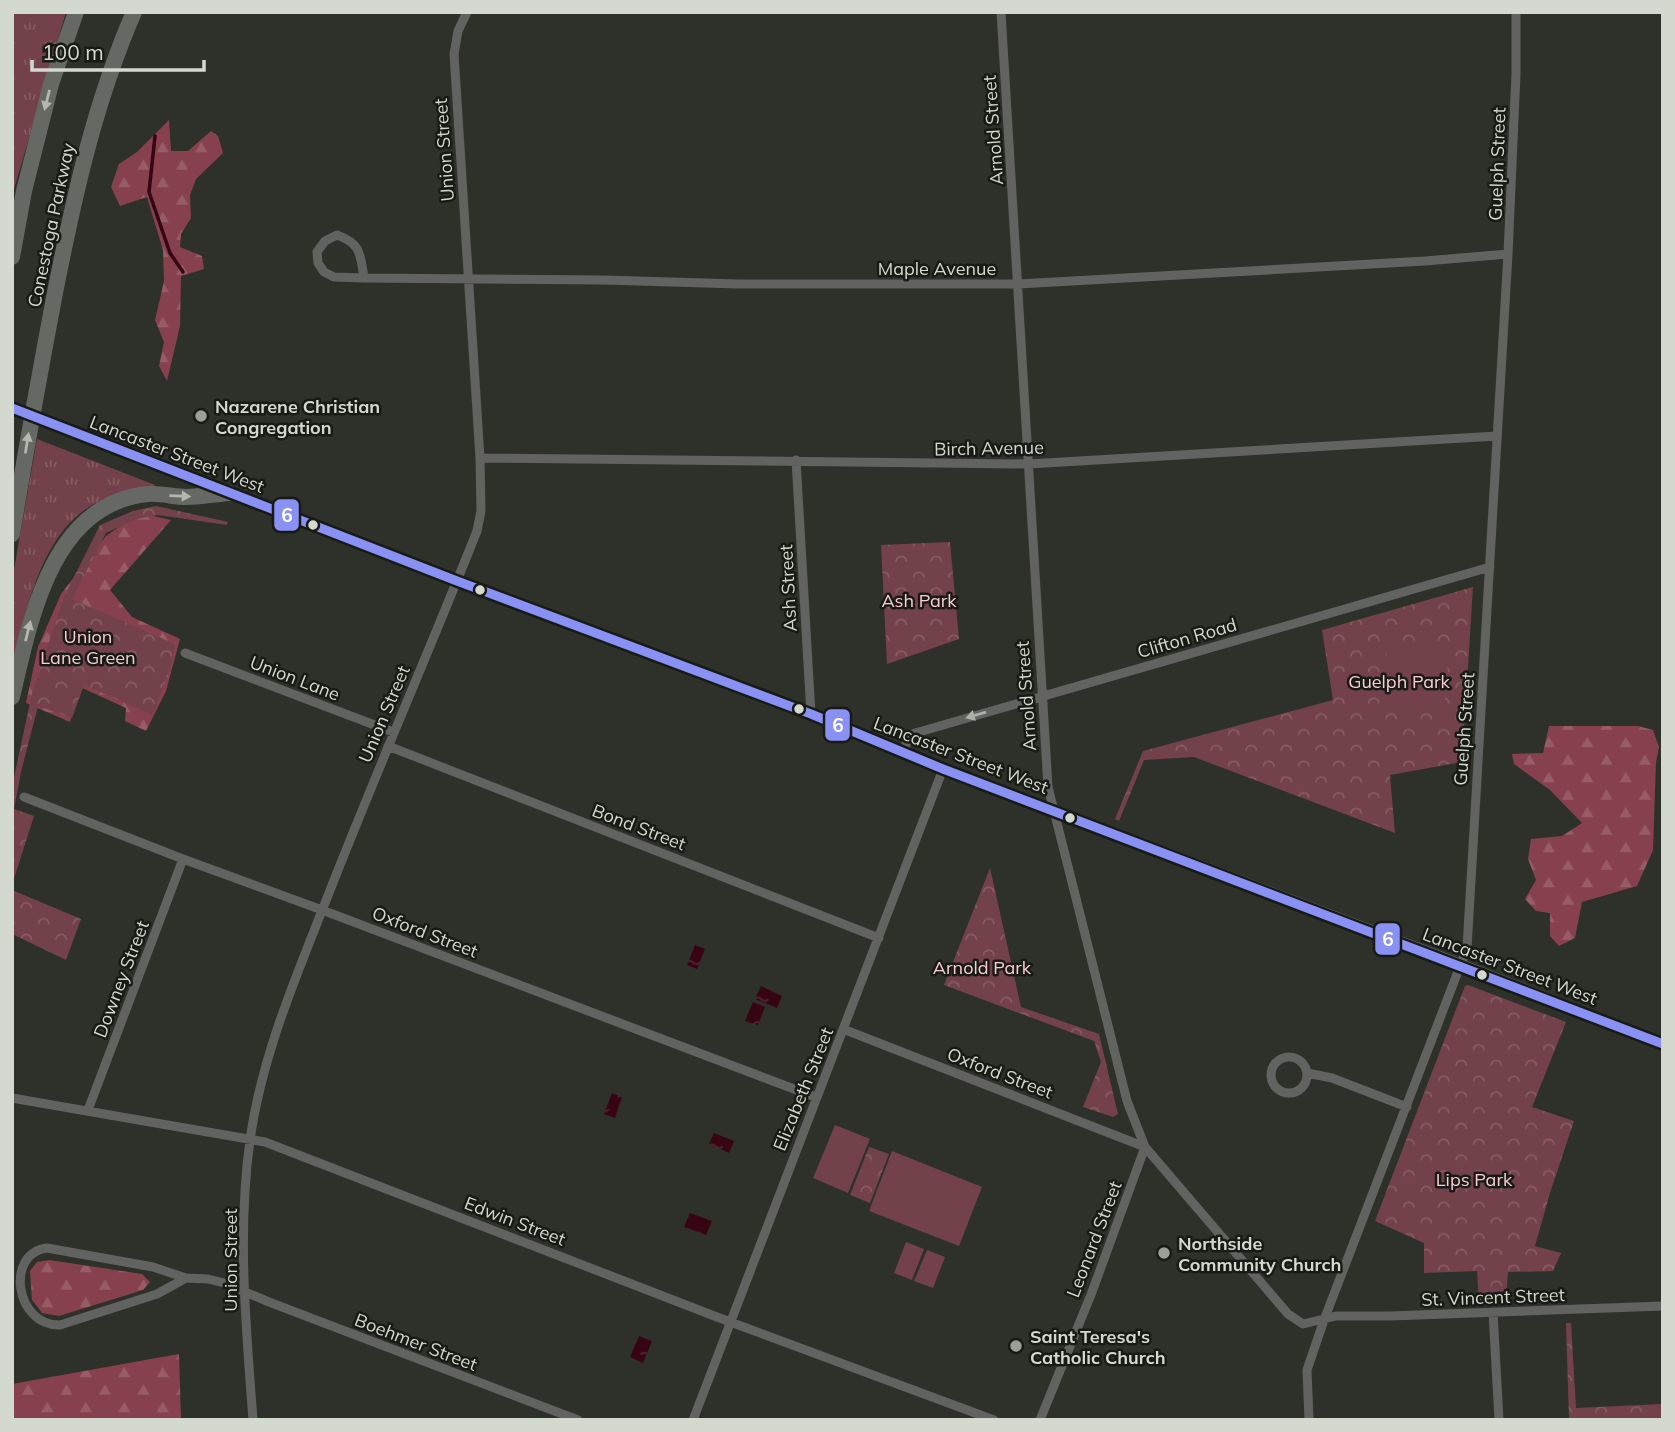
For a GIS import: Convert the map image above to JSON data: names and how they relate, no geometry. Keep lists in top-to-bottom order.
{
  "streets": {
    "highway": ["Conestoga Parkway"],
    "main road": ["Lancaster Street West"],
    "street": [
      "Arnold Street",
      "Union Street",
      "Guelph Street",
      "Maple Avenue",
      "Birch Avenue",
      "Ash Street",
      "Clifton Road",
      "Union Lane",
      "Bond Street",
      "Oxford Street",
      "Downey Street",
      "Elizabeth Street",
      "Edwin Street",
      "Leonard Street",
      "St. Vincent Street",
      "Boehmer Street"
    ]
  },
  "crossings": [
    ["Arnold Street", "Guelph Street"],
    ["Arnold Street", "Maple Avenue"],
    ["Arnold Street", "Birch Avenue"],
    ["Arnold Street", "Lancaster Street West"],
    ["Arnold Street", "Clifton Road"],
    ["Arnold Street", "Oxford Street"],
    ["Arnold Street", "Leonard Street"],
    ["Arnold Street", "St. Vincent Street"],
    ["Union Street", "Maple Avenue"],
    ["Union Street", "Birch Avenue"],
    ["Union Street", "Lancaster Street West"],
    ["Union Street", "Union Lane"],
    ["Union Street", "Bond Street"],
    ["Union Street", "Oxford Street"],
    ["Union Street", "Edwin Street"],
    ["Union Street", "Boehmer Street"],
    ["Guelph Street", "Maple Avenue"],
    ["Guelph Street", "Birch Avenue"],
    ["Guelph Street", "Lancaster Street West"],
    ["Guelph Street", "Clifton Road"],
    ["Guelph Street", "St. Vincent Street"],
    ["Birch Avenue", "Ash Street"],
    ["Lancaster Street West", "Ash Street"],
    ["Lancaster Street West", "Clifton Road"],
    ["Lancaster Street West", "Elizabeth Street"],
    ["Bond Street", "Elizabeth Street"],
    ["Oxford Street", "Downey Street"],
    ["Oxford Street", "Elizabeth Street"],
    ["Oxford Street", "Leonard Street"],
    ["Downey Street", "Edwin Street"],
    ["Elizabeth Street", "Edwin Street"]
  ],
  "parks": [
    "Ash Park",
    "Union Lane Green",
    "Guelph Park",
    "Arnold Park",
    "Lips Park"
  ],
  "places": ["Nazarene Christian Congregation", "Northside Community Church", "Saint Teresa's Catholic Church"],
  "lines": ["transit line 6"],
  "scale_bar": "100 m"
}
